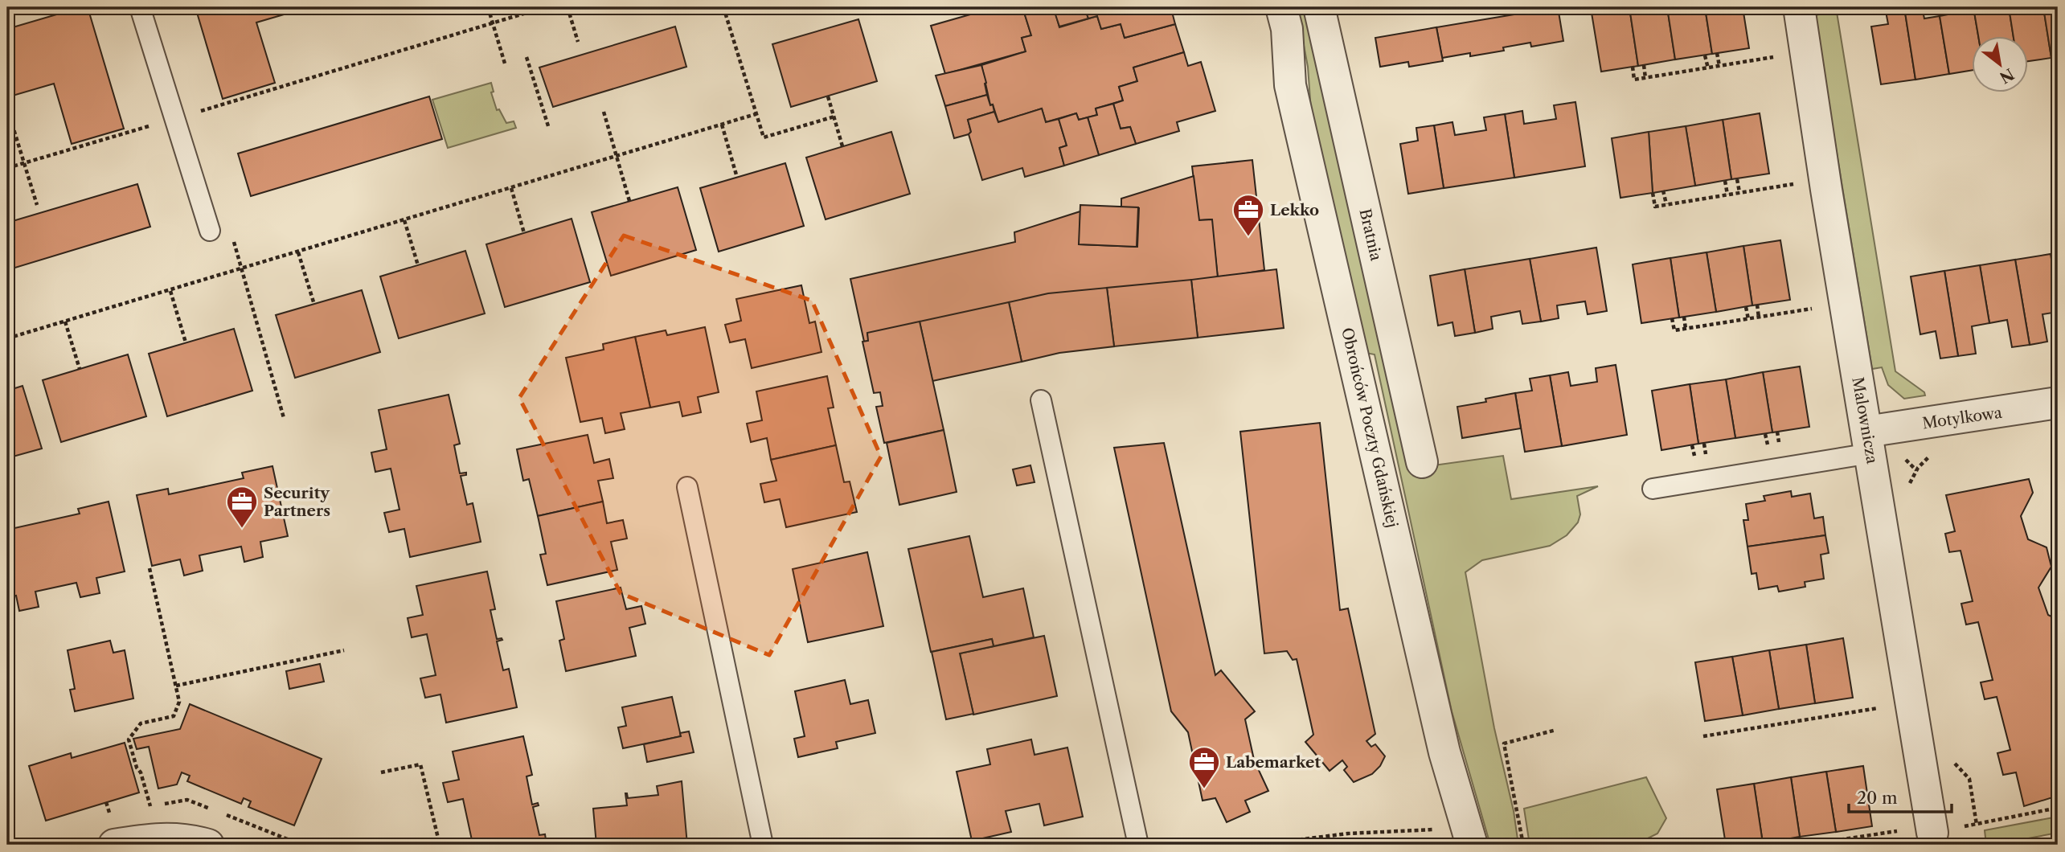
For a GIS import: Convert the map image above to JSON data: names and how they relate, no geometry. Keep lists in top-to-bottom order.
{
  "streets": {
    "street": [
      "Bratnia",
      "Motylkowa",
      "Malownicza",
      "Obrońców Poczty Gdańskiej"
    ]
  },
  "crossings": [
    ["Motylkowa", "Malownicza"]
  ],
  "places": {
    "office": ["Lekko", "Security Partners", "Labemarket"]
  },
  "scale_bar": "20 m",
  "north": "bottom right"
}
